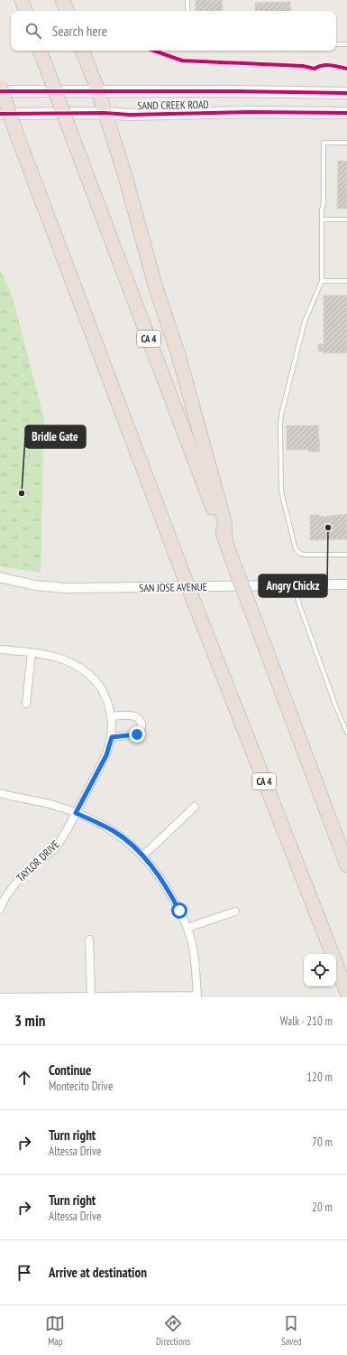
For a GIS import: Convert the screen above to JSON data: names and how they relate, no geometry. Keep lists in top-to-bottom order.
{
  "streets": {
    "highway": ["CA 4"],
    "main road": ["SAND CREEK ROAD"],
    "street": ["SAN JOSE AVENUE", "TAYLOR DRIVE"]
  },
  "places": ["Bridle Gate", "Angry Chickz"],
  "page": {
    "search": "Search here",
    "heading": ["3 min", "Walk · 210 m"],
    "list": [
      ["Continue", "Montecito Drive", "120 m"],
      ["Turn right", "Altessa Drive", "70 m"],
      ["Turn right", "Altessa Drive", "20 m"],
      "Arrive at destination"
    ],
    "nav": ["Map", "Directions", "Saved"]
  }
}
